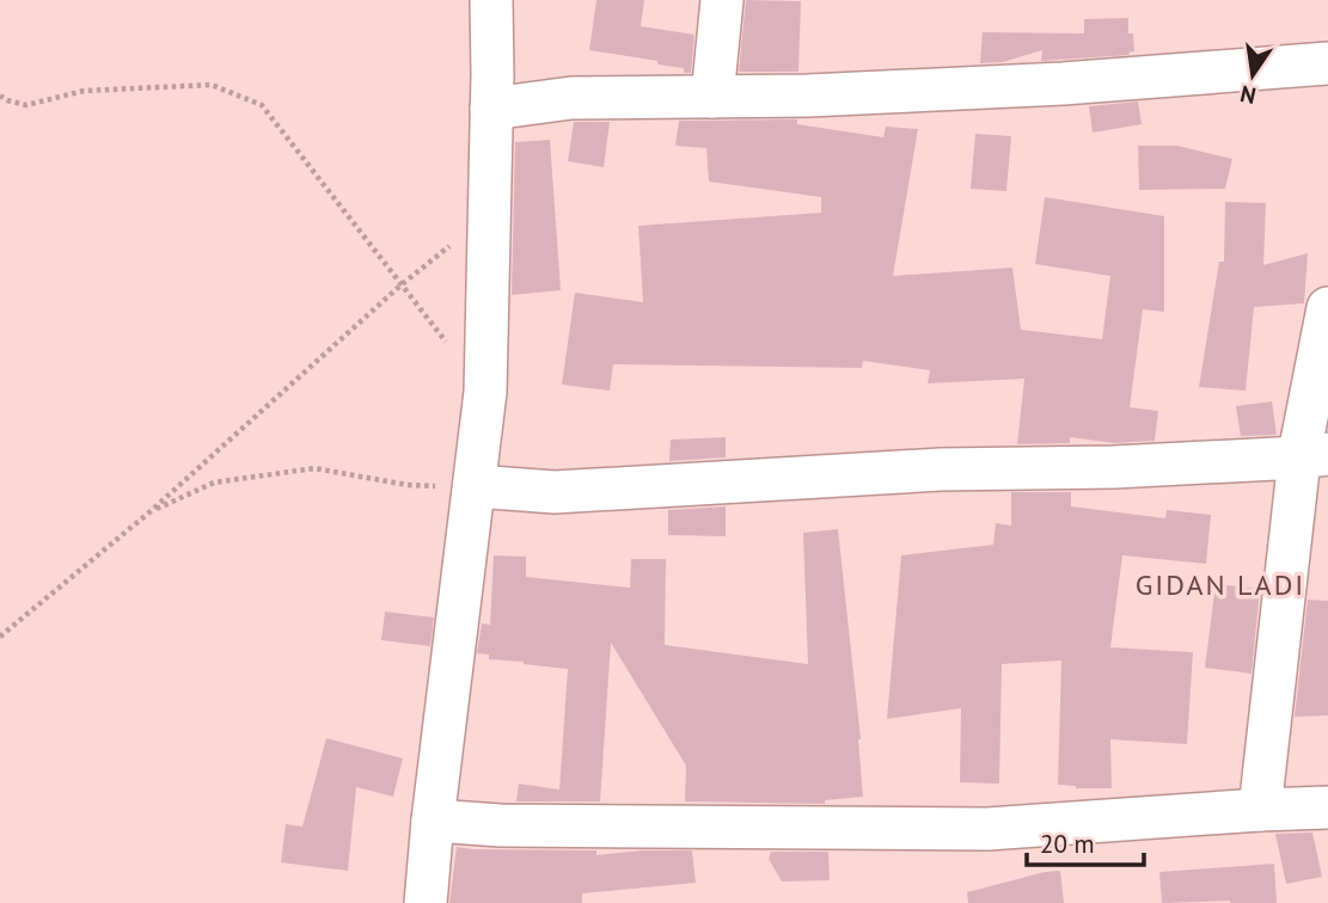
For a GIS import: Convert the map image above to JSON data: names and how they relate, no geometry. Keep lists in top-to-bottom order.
{
  "districts": ["GIDAN LADI"],
  "scale_bar": "20 m",
  "north": "bottom"
}
